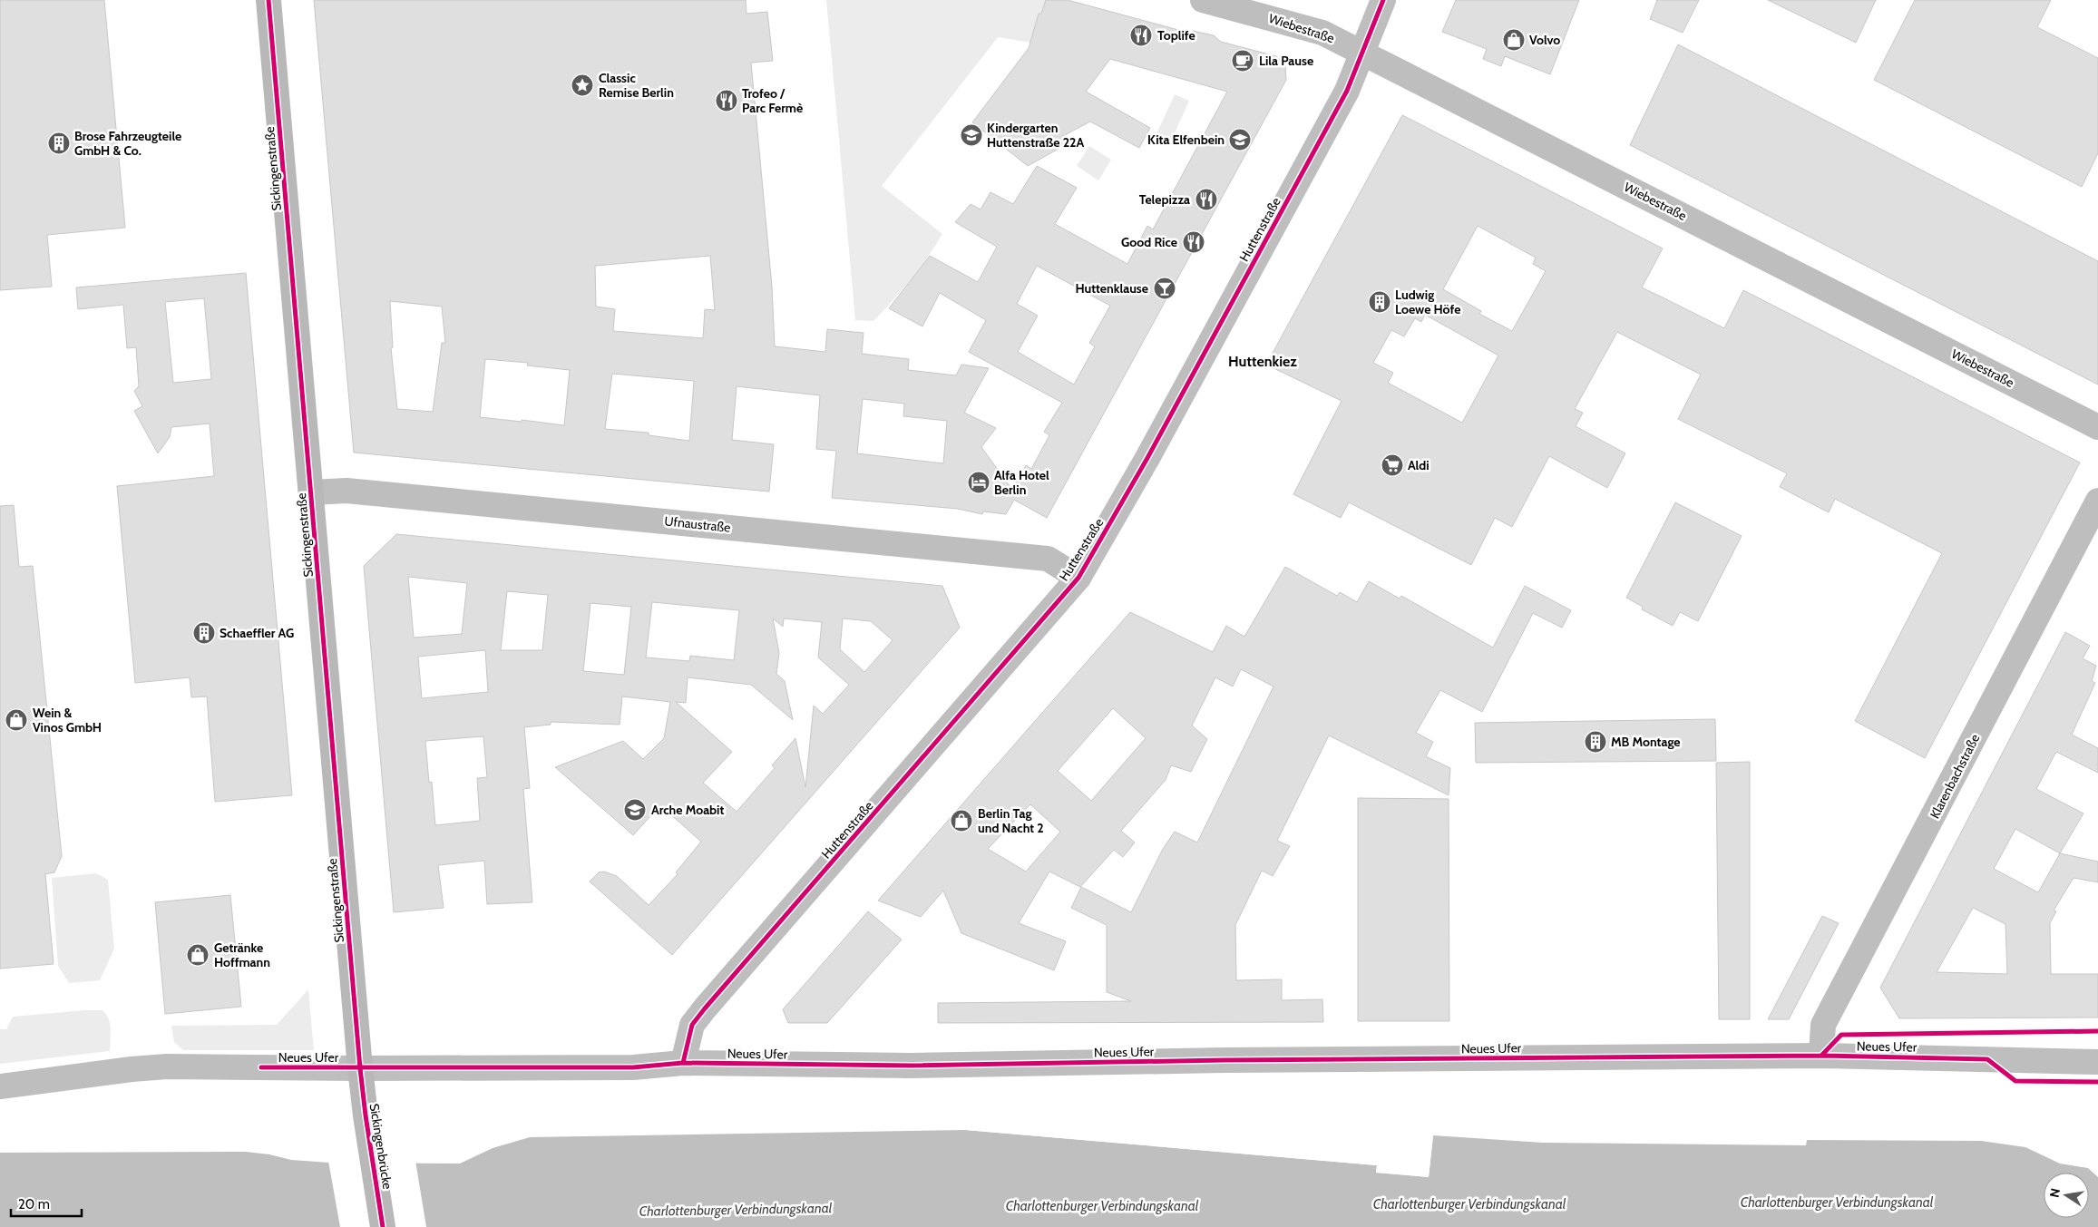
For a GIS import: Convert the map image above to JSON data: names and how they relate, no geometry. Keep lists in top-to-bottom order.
{
  "streets": {
    "main road": ["Sickingenstraße", "Sickingenbrücke"],
    "street": [
      "Wiebestraße",
      "Huttenstraße",
      "Ufnaustraße",
      "Klarenbachstraße",
      "Neues Ufer"
    ]
  },
  "crossings": [
    ["Wiebestraße", "Huttenstraße"],
    ["Sickingenstraße", "Ufnaustraße"],
    ["Sickingenstraße", "Neues Ufer"],
    ["Sickingenstraße", "Sickingenbrücke"],
    ["Huttenstraße", "Ufnaustraße"],
    ["Huttenstraße", "Neues Ufer"],
    ["Klarenbachstraße", "Neues Ufer"],
    ["Neues Ufer", "Sickingenbrücke"]
  ],
  "districts": ["Huttenkiez"],
  "water": ["Charlottenburger Verbindungskanal"],
  "places": {
    "restaurant": [
      "Toplife",
      "Trofeo / Parc Fermè",
      "Telepizza",
      "Good Rice"
    ],
    "shop": [
      "Volvo",
      "Wein & Vinos GmbH",
      "Berlin Tag und Nacht 2",
      "Getränke Hoffmann"
    ],
    "cafe": ["Lila Pause"],
    "place": ["Classic Remise Berlin"],
    "school or university": ["Kindergarten Huttenstraße 22A", "Kita Elfenbein", "Arche Moabit"],
    "building": [
      "Brose Fahrzeugteile GmbH & Co.",
      "Ludwig Loewe Höfe",
      "Schaeffler AG",
      "MB Montage"
    ],
    "bar": ["Huttenklause"],
    "supermarket": ["Aldi"],
    "hotel": ["Alfa Hotel Berlin"]
  },
  "scale_bar": "20 m",
  "north": "left"
}
